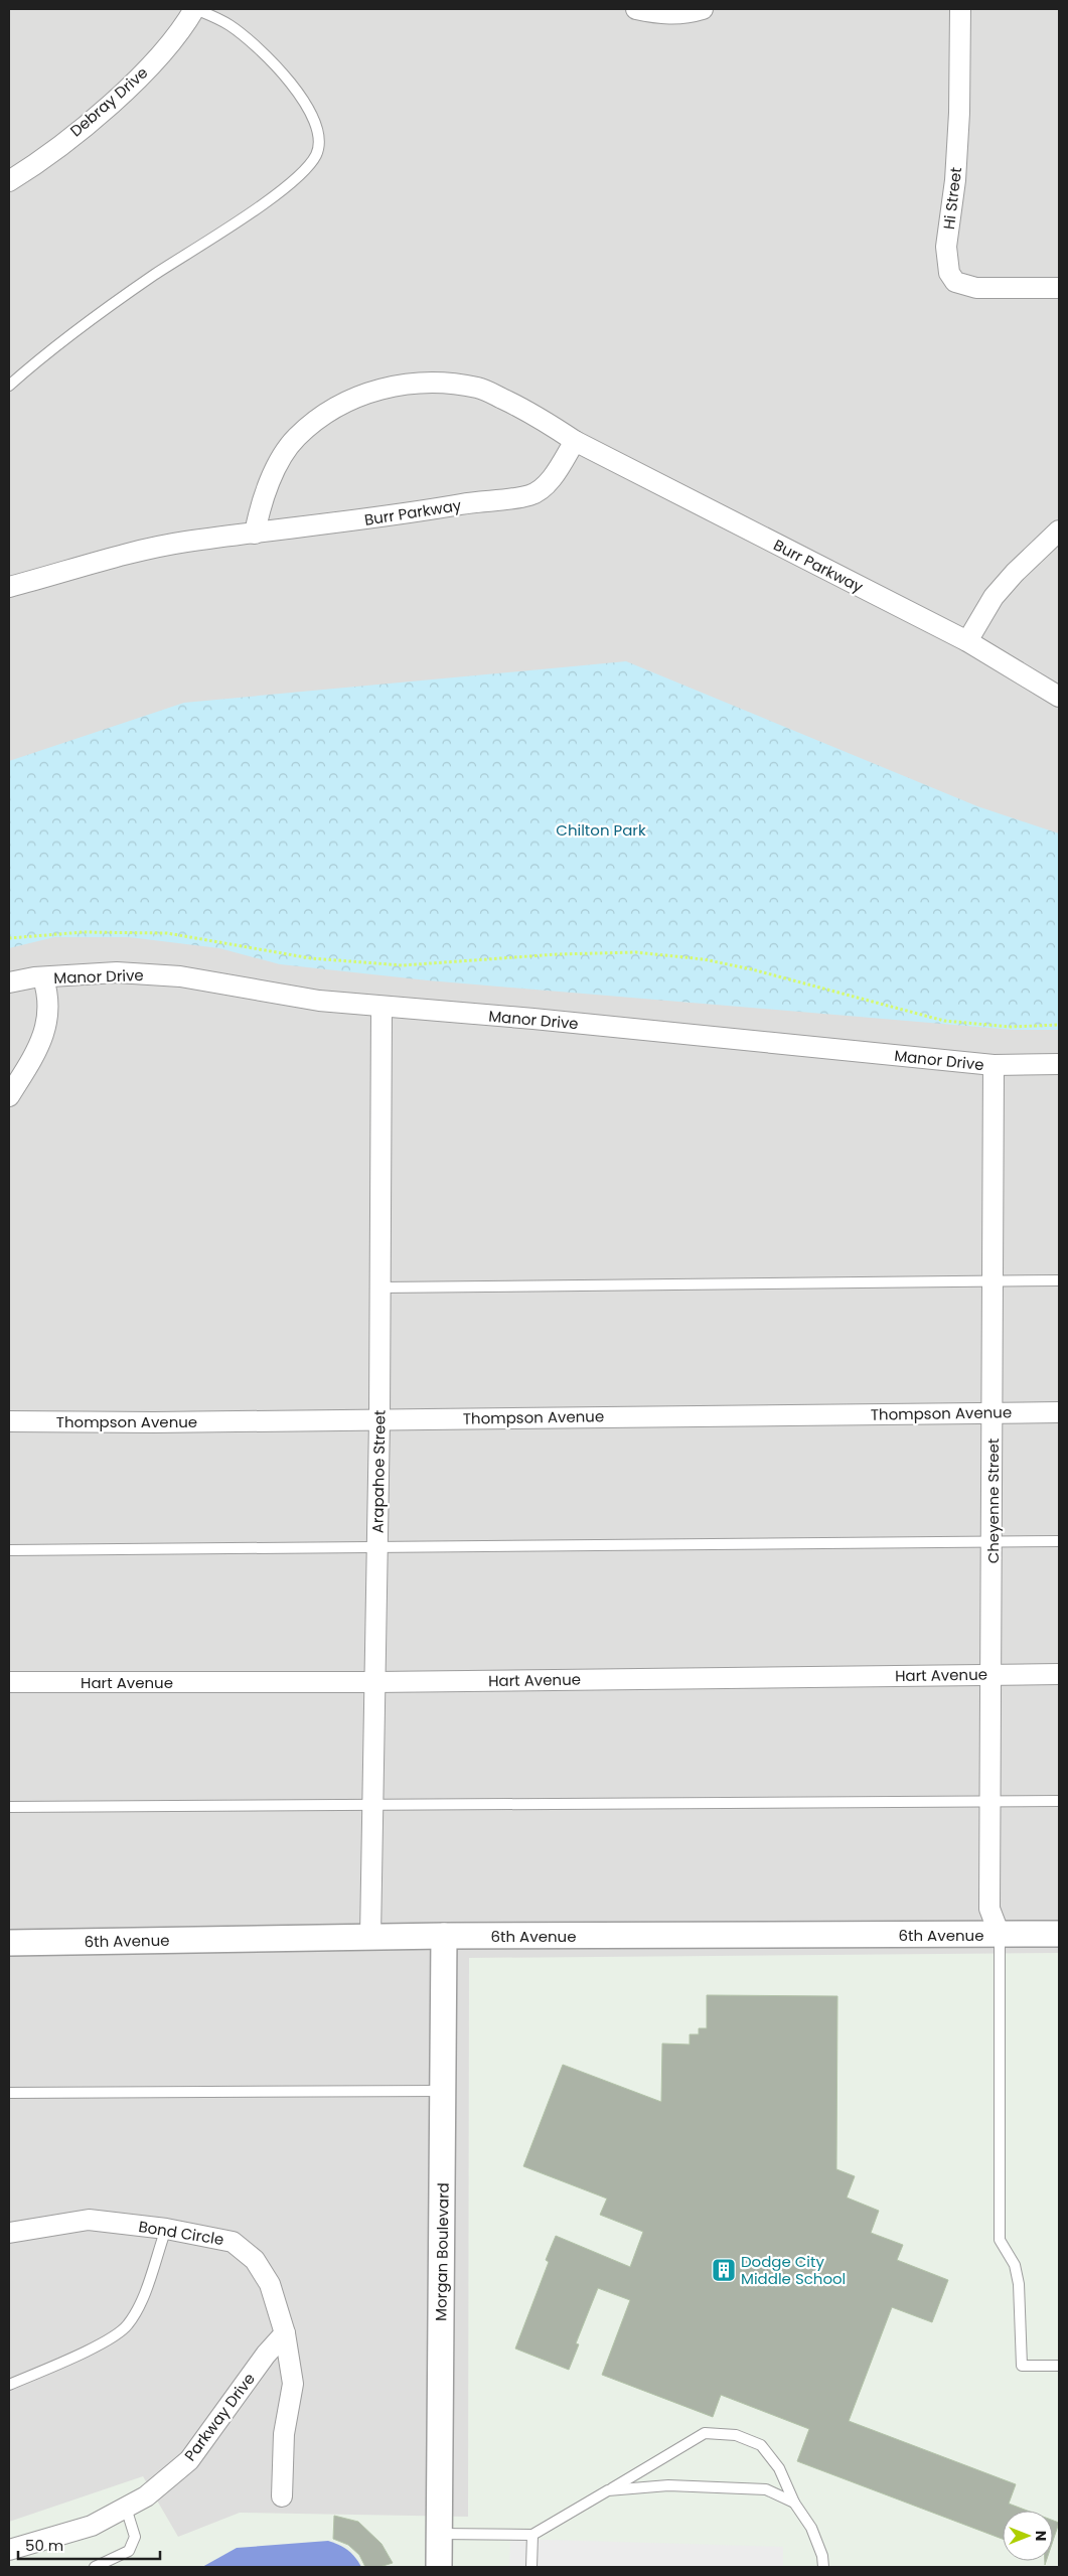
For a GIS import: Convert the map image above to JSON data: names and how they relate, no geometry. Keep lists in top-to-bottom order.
{
  "streets": {
    "street": [
      "Debray Drive",
      "Hi Street",
      "Burr Parkway",
      "Manor Drive",
      "Thompson Avenue",
      "Arapahoe Street",
      "Cheyenne Street",
      "Hart Avenue",
      "6th Avenue",
      "Bond Circle",
      "Morgan Boulevard",
      "Parkway Drive"
    ]
  },
  "crossings": [
    ["Manor Drive", "Arapahoe Street"],
    ["Manor Drive", "Cheyenne Street"],
    ["Thompson Avenue", "Arapahoe Street"],
    ["Thompson Avenue", "Cheyenne Street"],
    ["Arapahoe Street", "Hart Avenue"],
    ["Arapahoe Street", "6th Avenue"],
    ["Cheyenne Street", "Hart Avenue"],
    ["Cheyenne Street", "6th Avenue"],
    ["6th Avenue", "Morgan Boulevard"],
    ["Bond Circle", "Parkway Drive"]
  ],
  "parks": ["Chilton Park"],
  "places": {
    "building": ["Dodge City Middle School"]
  },
  "scale_bar": "50 m",
  "north": "right"
}
